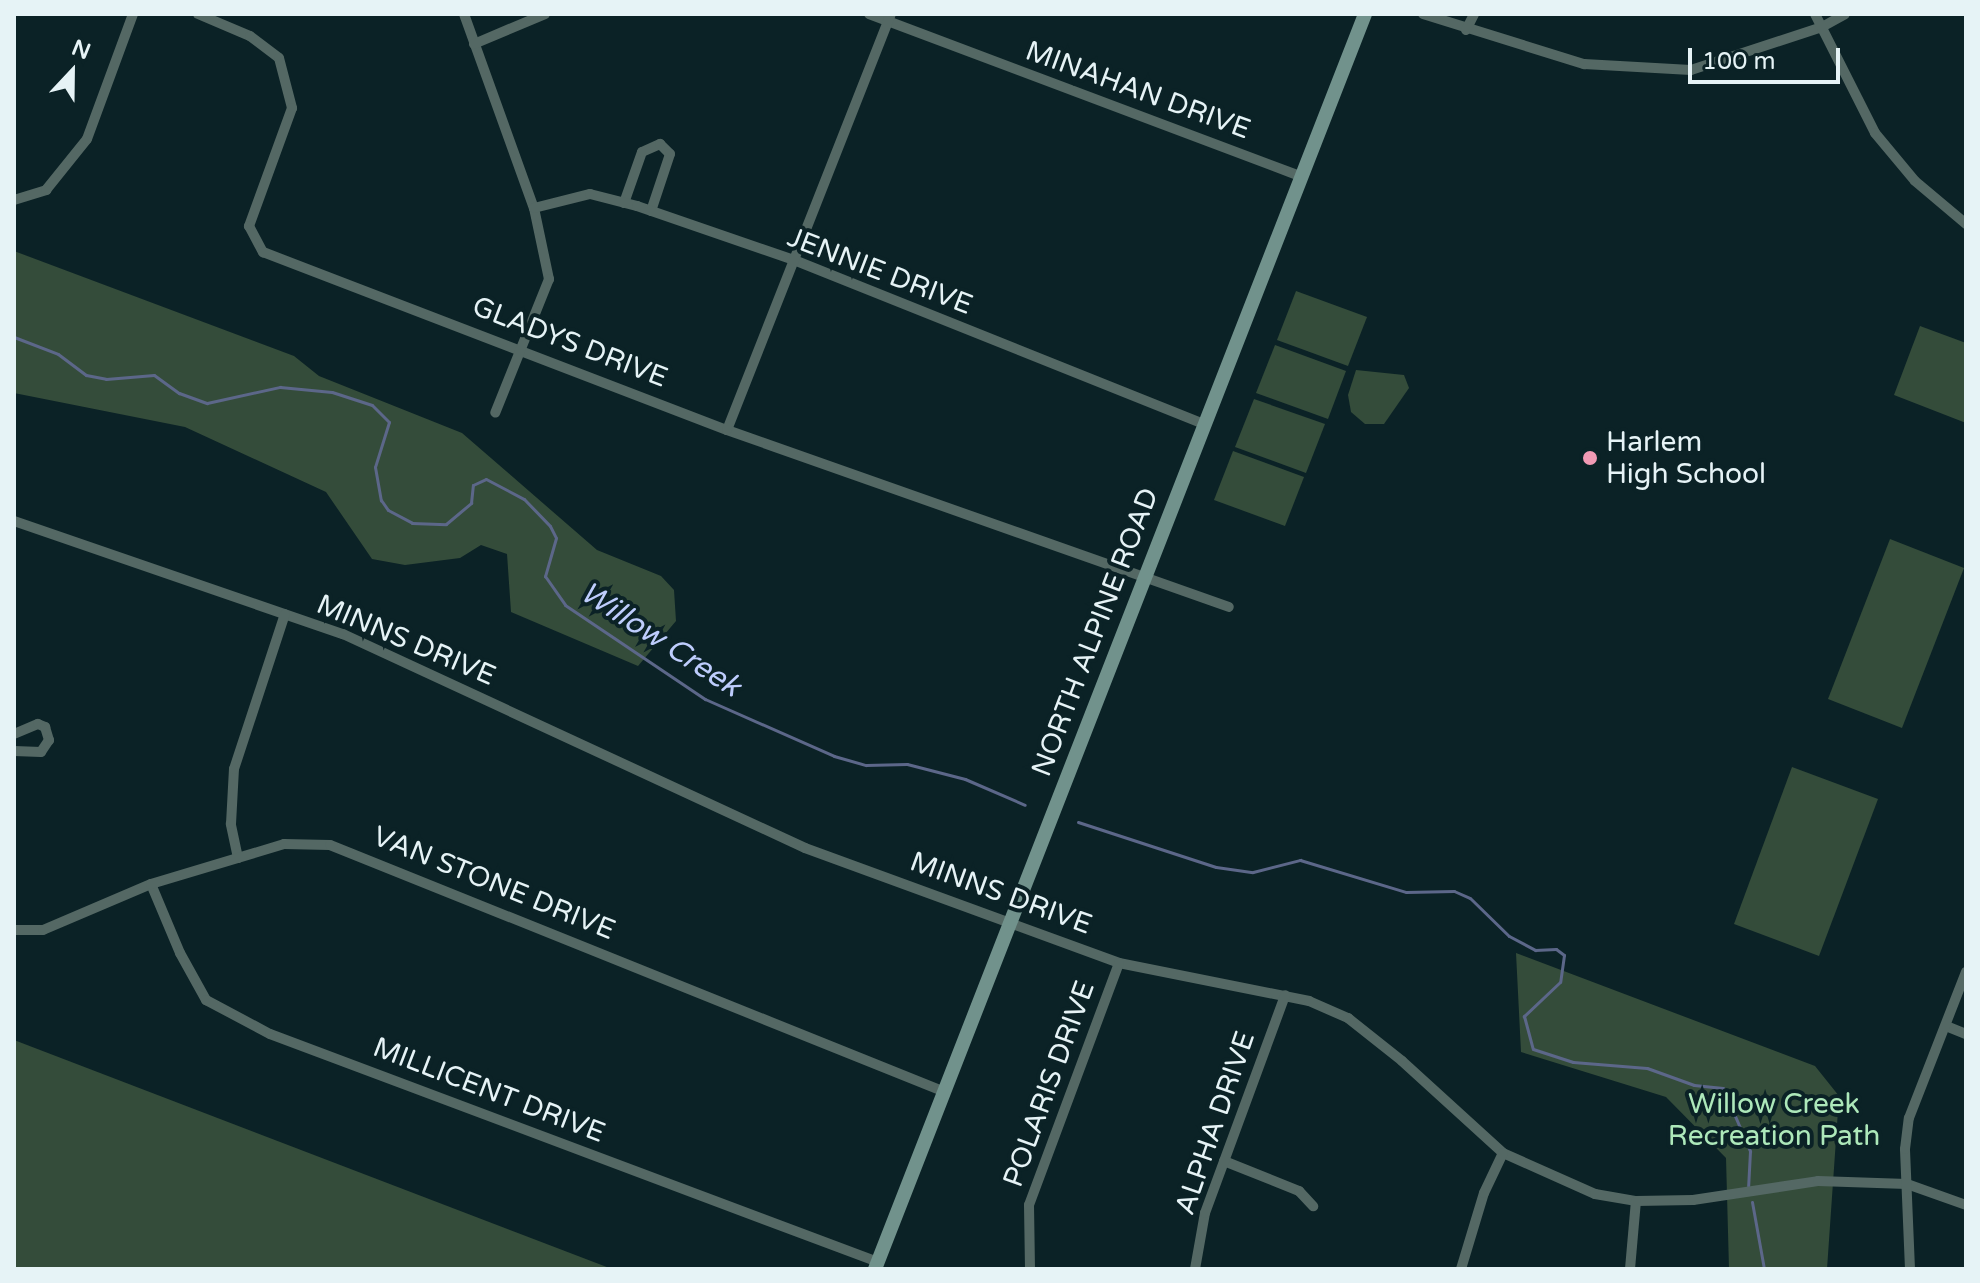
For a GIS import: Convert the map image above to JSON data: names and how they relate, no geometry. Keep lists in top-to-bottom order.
{
  "streets": {
    "main road": ["NORTH ALPINE ROAD"],
    "street": [
      "MINAHAN DRIVE",
      "JENNIE DRIVE",
      "GLADYS DRIVE",
      "MINNS DRIVE",
      "VAN STONE DRIVE",
      "POLARIS DRIVE",
      "MILLICENT DRIVE",
      "ALPHA DRIVE"
    ]
  },
  "crossings": [
    ["MINAHAN DRIVE", "NORTH ALPINE ROAD"],
    ["JENNIE DRIVE", "NORTH ALPINE ROAD"],
    ["GLADYS DRIVE", "NORTH ALPINE ROAD"],
    ["NORTH ALPINE ROAD", "MINNS DRIVE"],
    ["NORTH ALPINE ROAD", "VAN STONE DRIVE"],
    ["NORTH ALPINE ROAD", "MILLICENT DRIVE"],
    ["MINNS DRIVE", "POLARIS DRIVE"],
    ["MINNS DRIVE", "ALPHA DRIVE"],
    ["VAN STONE DRIVE", "MILLICENT DRIVE"]
  ],
  "water": ["Willow Creek"],
  "parks": ["Willow Creek Recreation Path"],
  "places": ["Harlem High School"],
  "scale_bar": "100 m",
  "north": "top"
}
